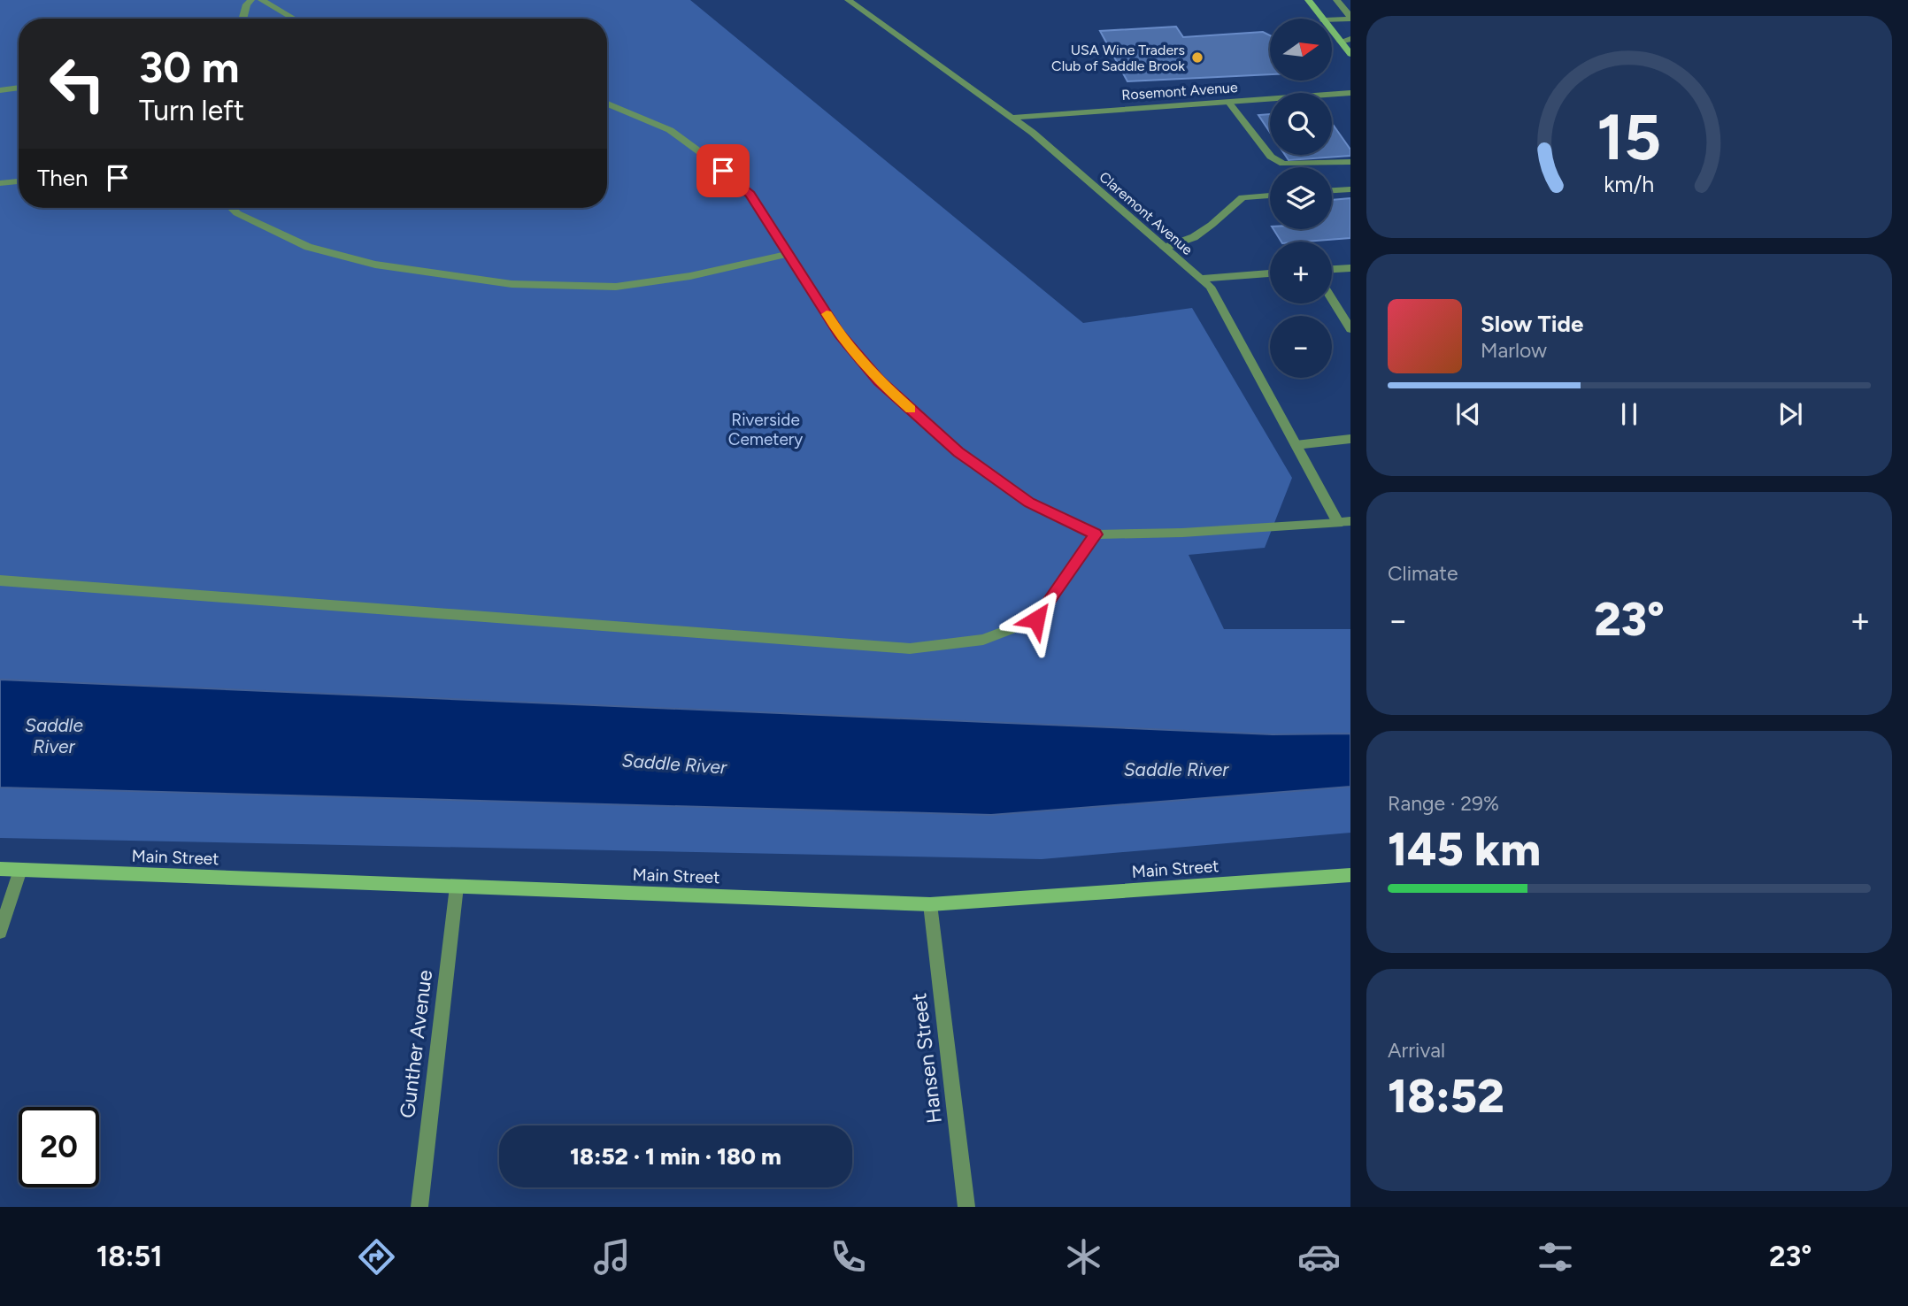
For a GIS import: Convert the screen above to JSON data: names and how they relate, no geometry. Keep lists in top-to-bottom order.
{
  "streets": {
    "street": [
      "Rosemont Avenue",
      "Claremont Avenue",
      "Main Street",
      "Gunther Avenue",
      "Hansen Street"
    ]
  },
  "crossings": [
    ["Rosemont Avenue", "Claremont Avenue"],
    ["Main Street", "Gunther Avenue"],
    ["Main Street", "Hansen Street"]
  ],
  "water": ["Saddle River"],
  "parks": ["Riverside Cemetery"],
  "places": ["USA Wine Traders Club of Saddle Brook"],
  "north": "right",
  "page": {
    "map_buttons": ["+", "−"],
    "turn": ["30 m", "Turn left"],
    "then": "Then",
    "song": ["Slow Tide", "Marlow"],
    "tile": [
      "Climate",
      ["Range · 29%", "145 km"],
      ["Arrival", "18:52"]
    ],
    "heat": ["−", "23°", "+"],
    "limit": "20",
    "trip": "18:52 · 1 min · 180 m",
    "tabs": ["18:51", "23°"],
    "gauge": ["15", "km/h"]
  }
}
